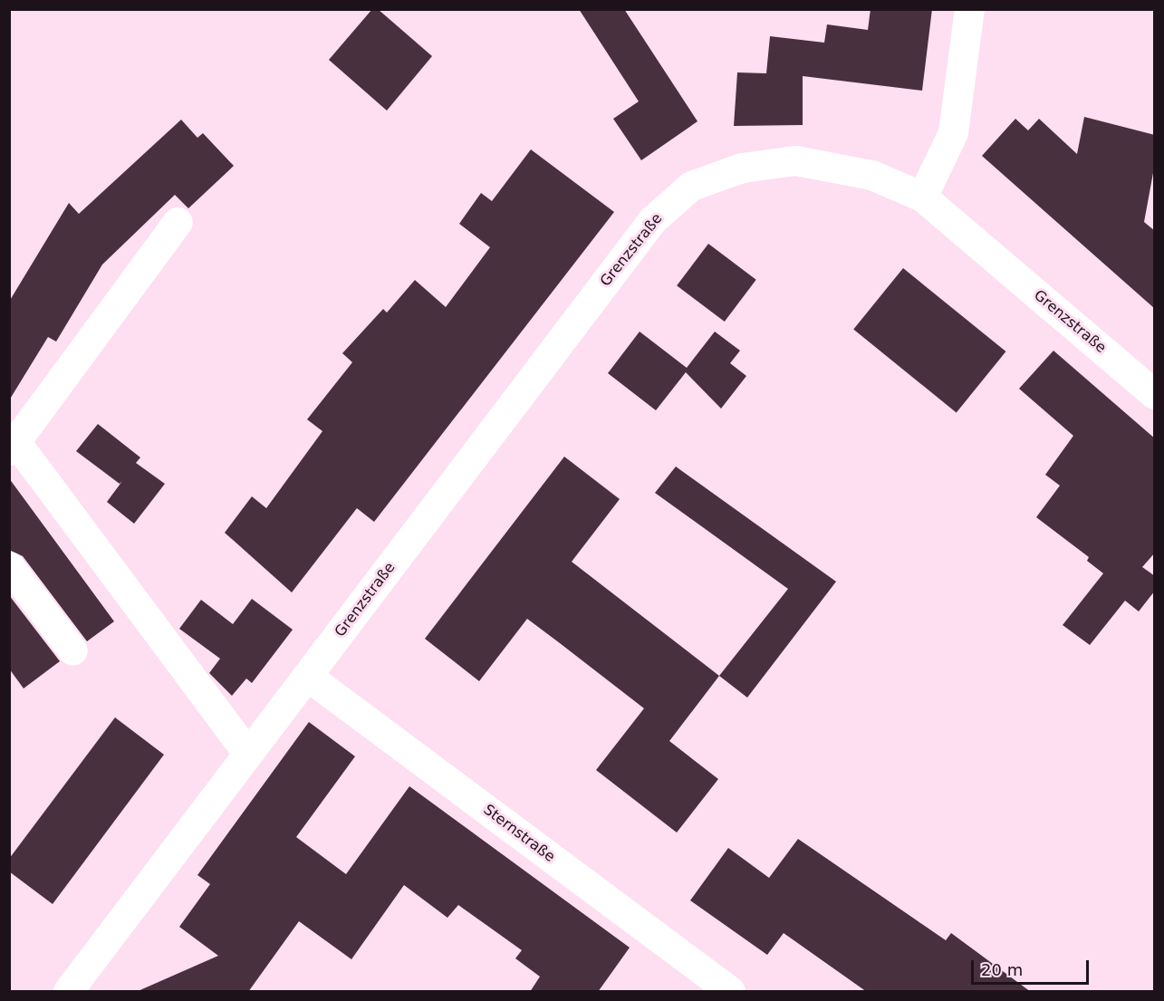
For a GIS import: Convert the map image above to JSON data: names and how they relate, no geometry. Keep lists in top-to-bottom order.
{
  "streets": {
    "street": ["Grenzstraße", "Sternstraße"]
  },
  "crossings": [
    ["Grenzstraße", "Sternstraße"]
  ],
  "scale_bar": "20 m"
}
